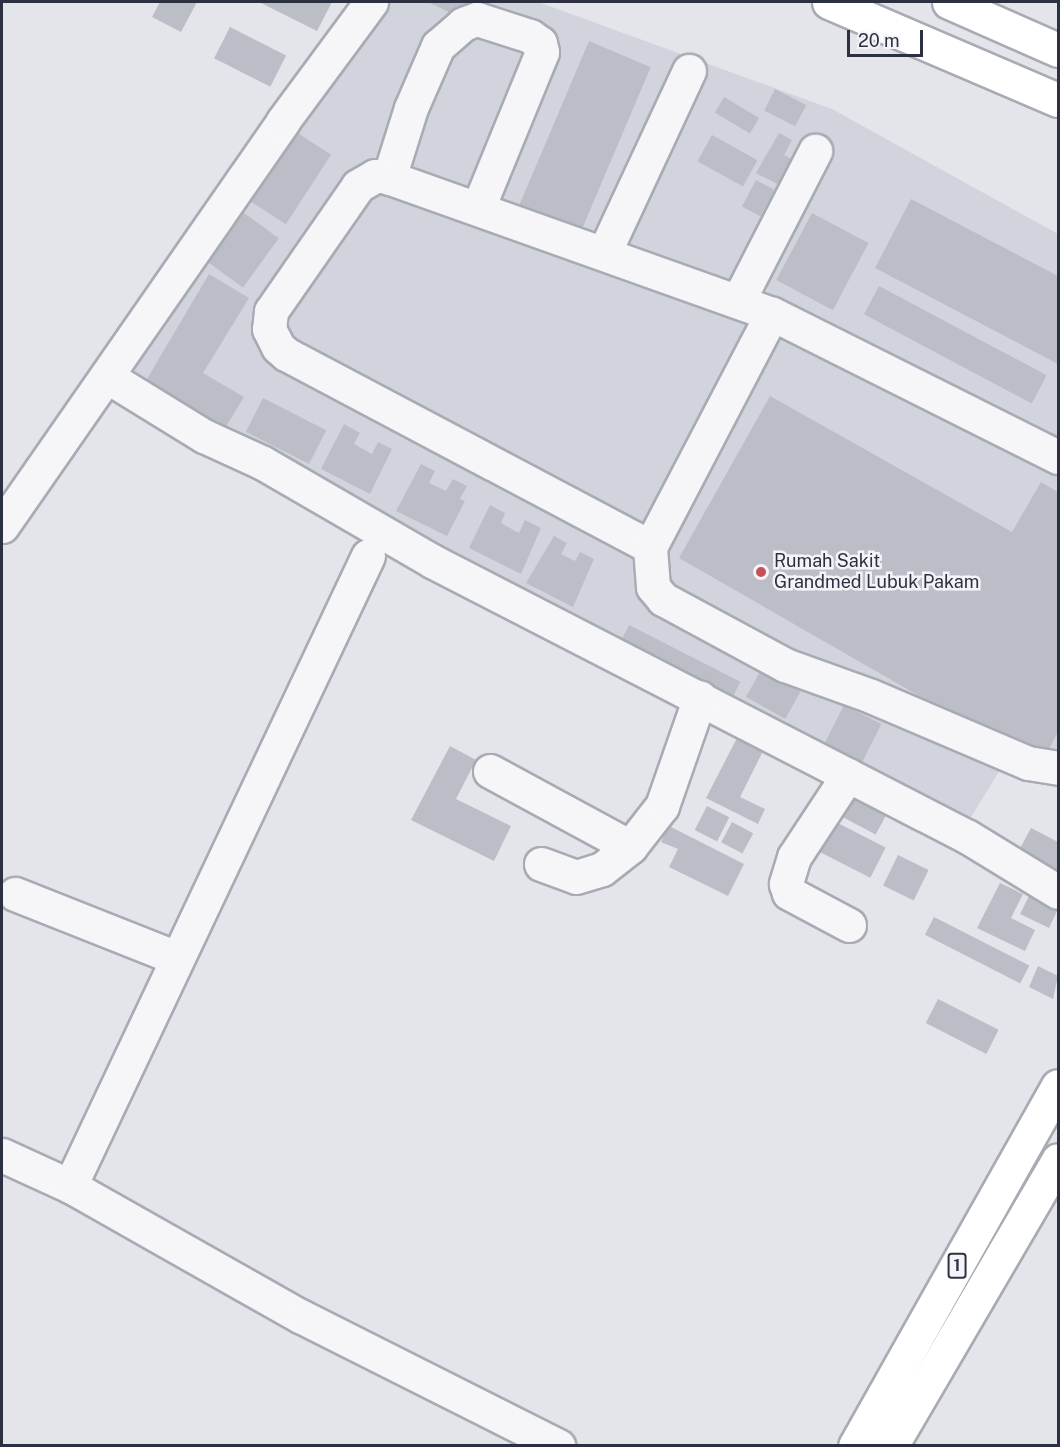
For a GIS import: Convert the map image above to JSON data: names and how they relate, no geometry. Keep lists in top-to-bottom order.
{
  "streets": {
    "highway": ["1"]
  },
  "places": ["Rumah Sakit Grandmed Lubuk Pakam"],
  "scale_bar": "20 m"
}
